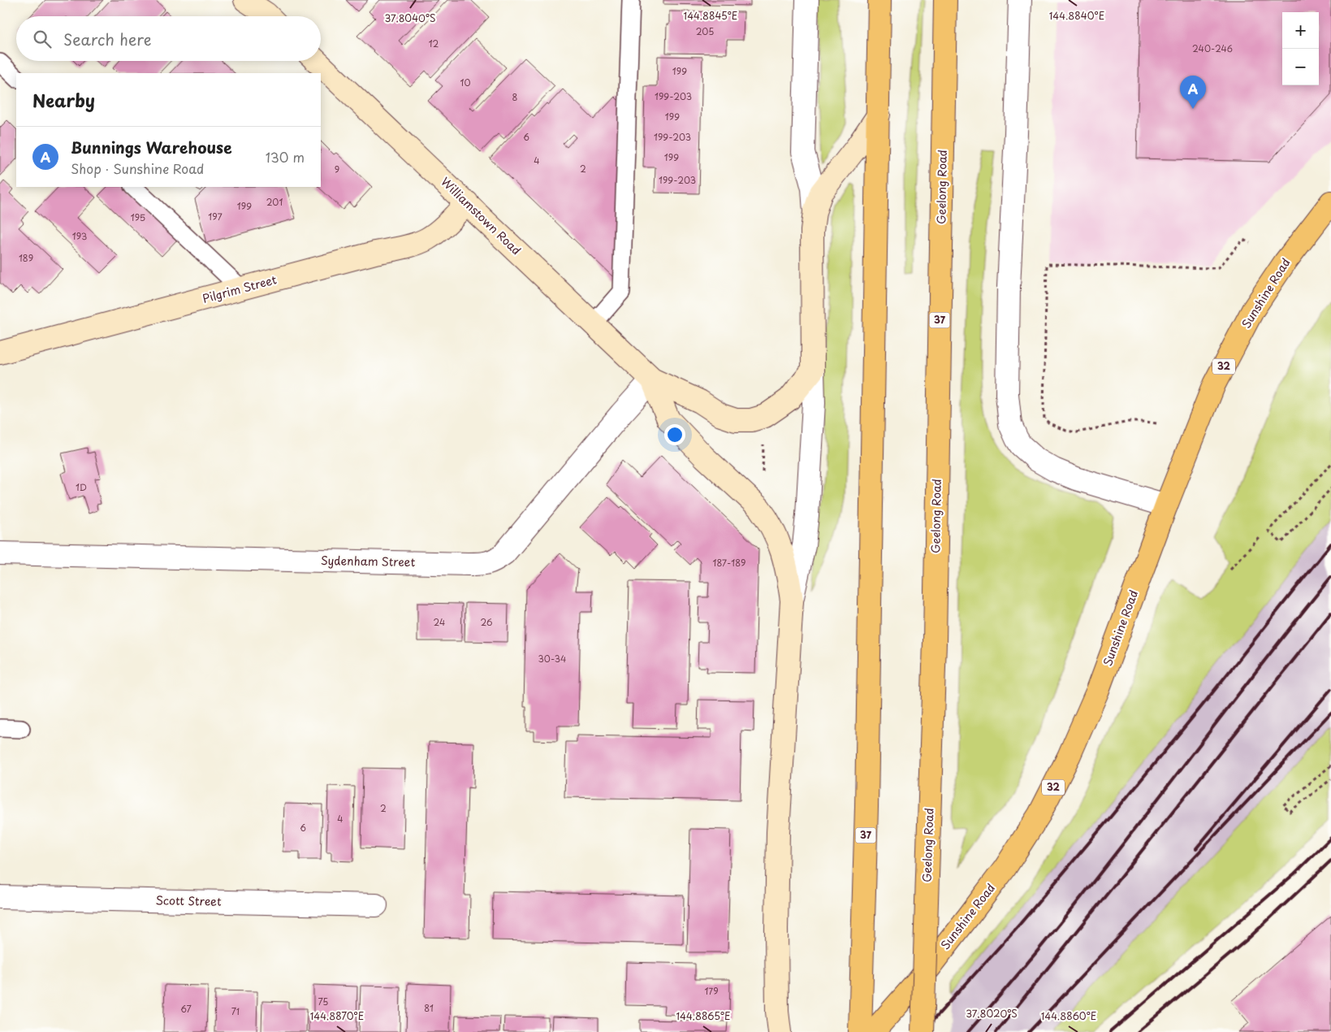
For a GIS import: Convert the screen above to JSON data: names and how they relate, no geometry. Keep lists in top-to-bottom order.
{
  "streets": {
    "main road": [
      "Geelong Road",
      "Sunshine Road",
      "37",
      "32"
    ],
    "street": [
      "Williamstown Road",
      "Pilgrim Street",
      "Sydenham Street",
      "Scott Street"
    ]
  },
  "crossings": [
    ["Williamstown Road", "Pilgrim Street"],
    ["Williamstown Road", "Sydenham Street"]
  ],
  "house_numbers": [
    "205",
    "12",
    "240-246",
    "199",
    "10",
    "199-203",
    "8",
    "199",
    "6",
    "199-203",
    "199",
    "4",
    "2",
    "9",
    "199-203",
    "201",
    "199",
    "197",
    "195",
    "193",
    "189",
    "1D",
    "187-189",
    "24",
    "26",
    "30-34",
    "2",
    "4",
    "6",
    "179",
    "75",
    "81",
    "67",
    "71"
  ],
  "page": {
    "map_buttons": ["+", "−"],
    "search": "Search here",
    "heading": "Nearby",
    "pins": "A",
    "list": [
      {
        "mark": "A",
        "name": "Bunnings Warehouse",
        "note": "Shop · Sunshine Road",
        "value": "130 m"
      }
    ]
  },
  "coordinates": [
    "144.8845°E",
    "144.8840°E",
    "37.8040°S",
    "37.8020°S",
    "144.8870°E",
    "144.8865°E",
    "144.8860°E"
  ]
}
